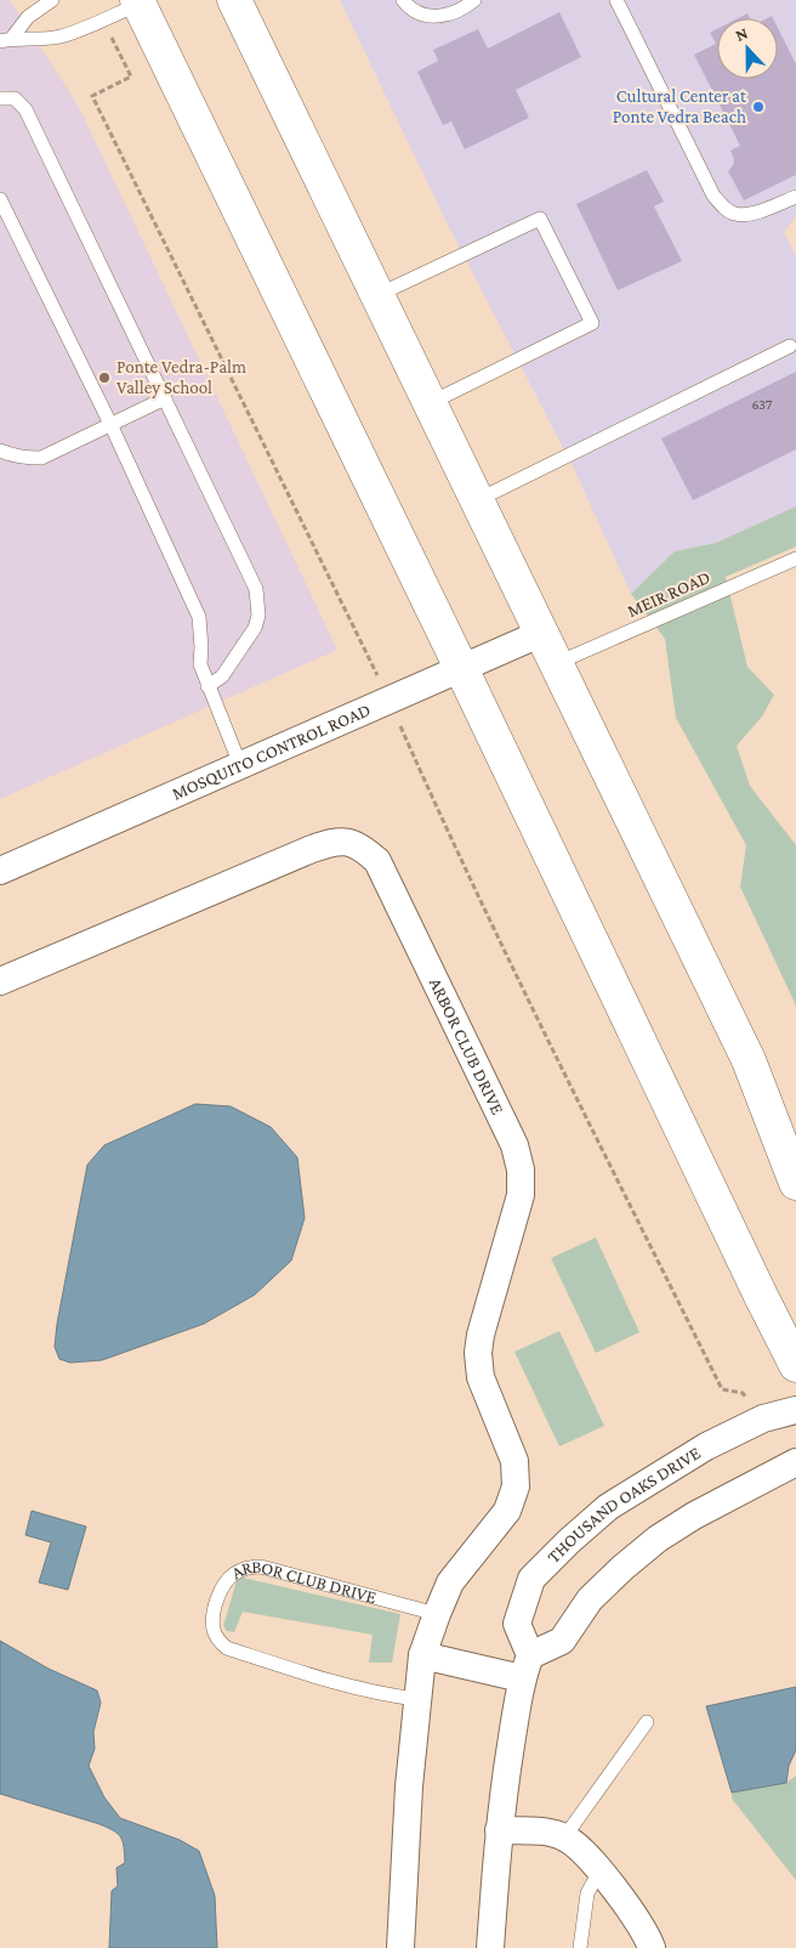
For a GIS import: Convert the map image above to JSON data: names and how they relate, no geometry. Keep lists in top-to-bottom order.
{
  "streets": {
    "street": ["MOSQUITO CONTROL ROAD", "ARBOR CLUB DRIVE", "THOUSAND OAKS DRIVE"],
    "lane": ["MEIR ROAD"]
  },
  "places": ["Cultural Center at Ponte Vedra Beach", "Ponte Vedra-Palm Valley School"],
  "house_numbers": ["637"],
  "north": "top"
}
